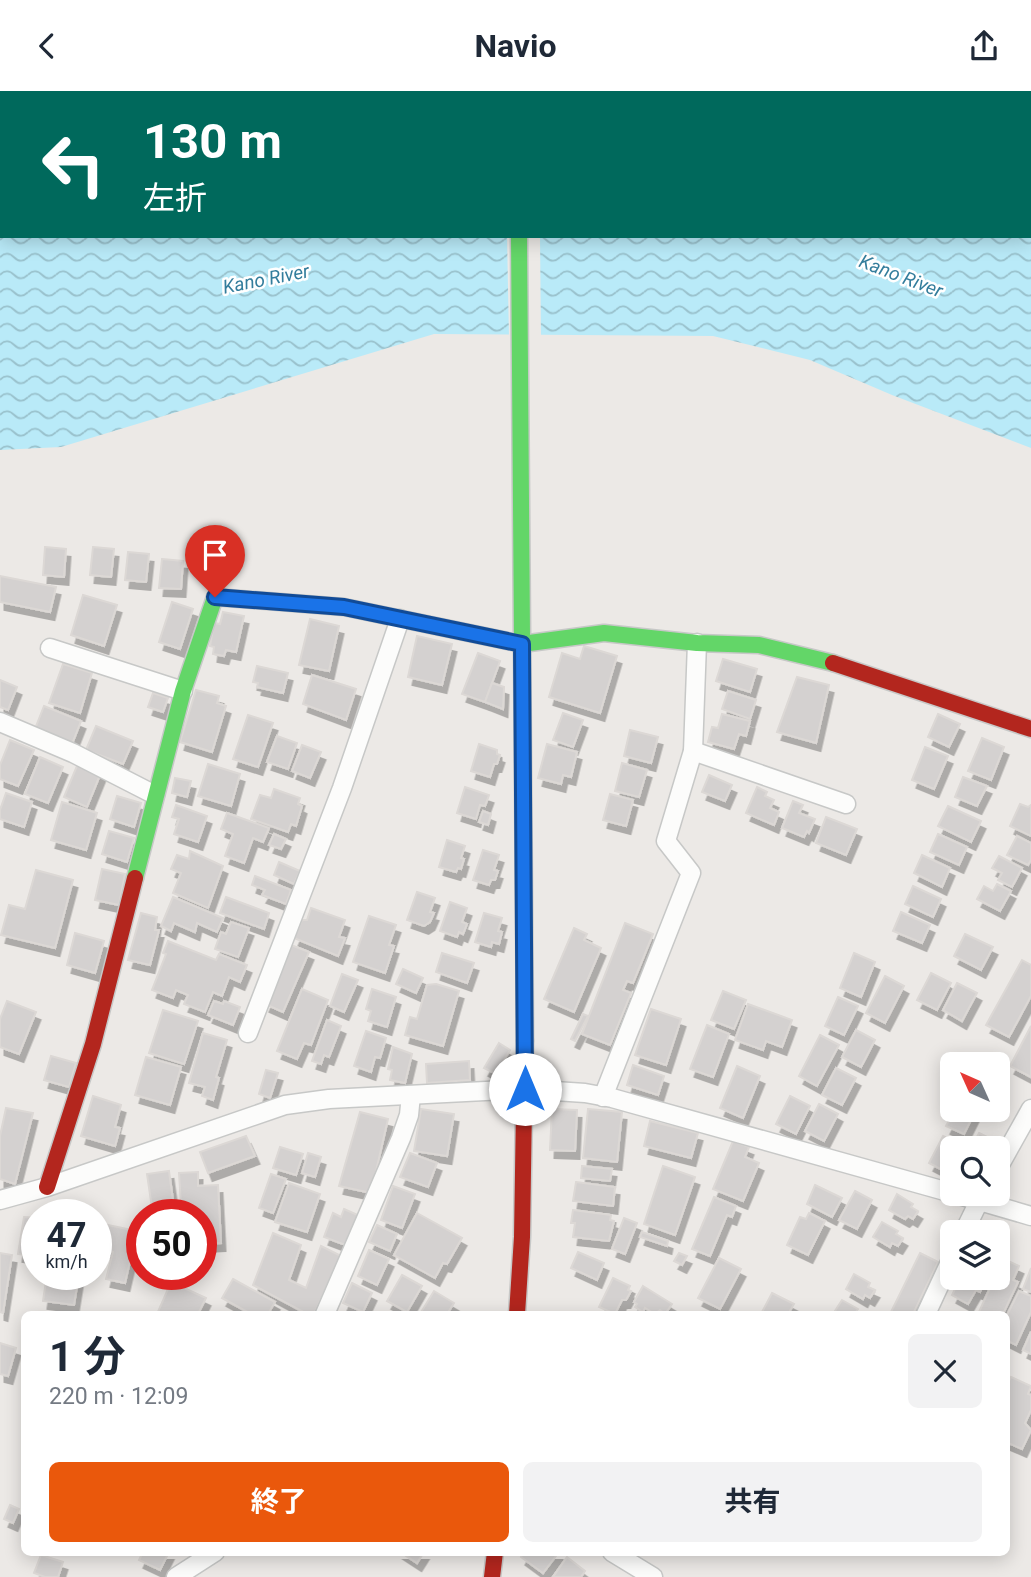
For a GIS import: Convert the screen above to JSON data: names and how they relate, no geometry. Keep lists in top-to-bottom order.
{
  "water": ["Kano River"],
  "north": "top left",
  "page": {
    "header": "Navio",
    "turn": ["130 m", "左折"],
    "speed": "47 km/h",
    "limit": "50",
    "heading": ["1 分", "220 m · 12:09"],
    "buttons": ["終了", "共有"]
  }
}
